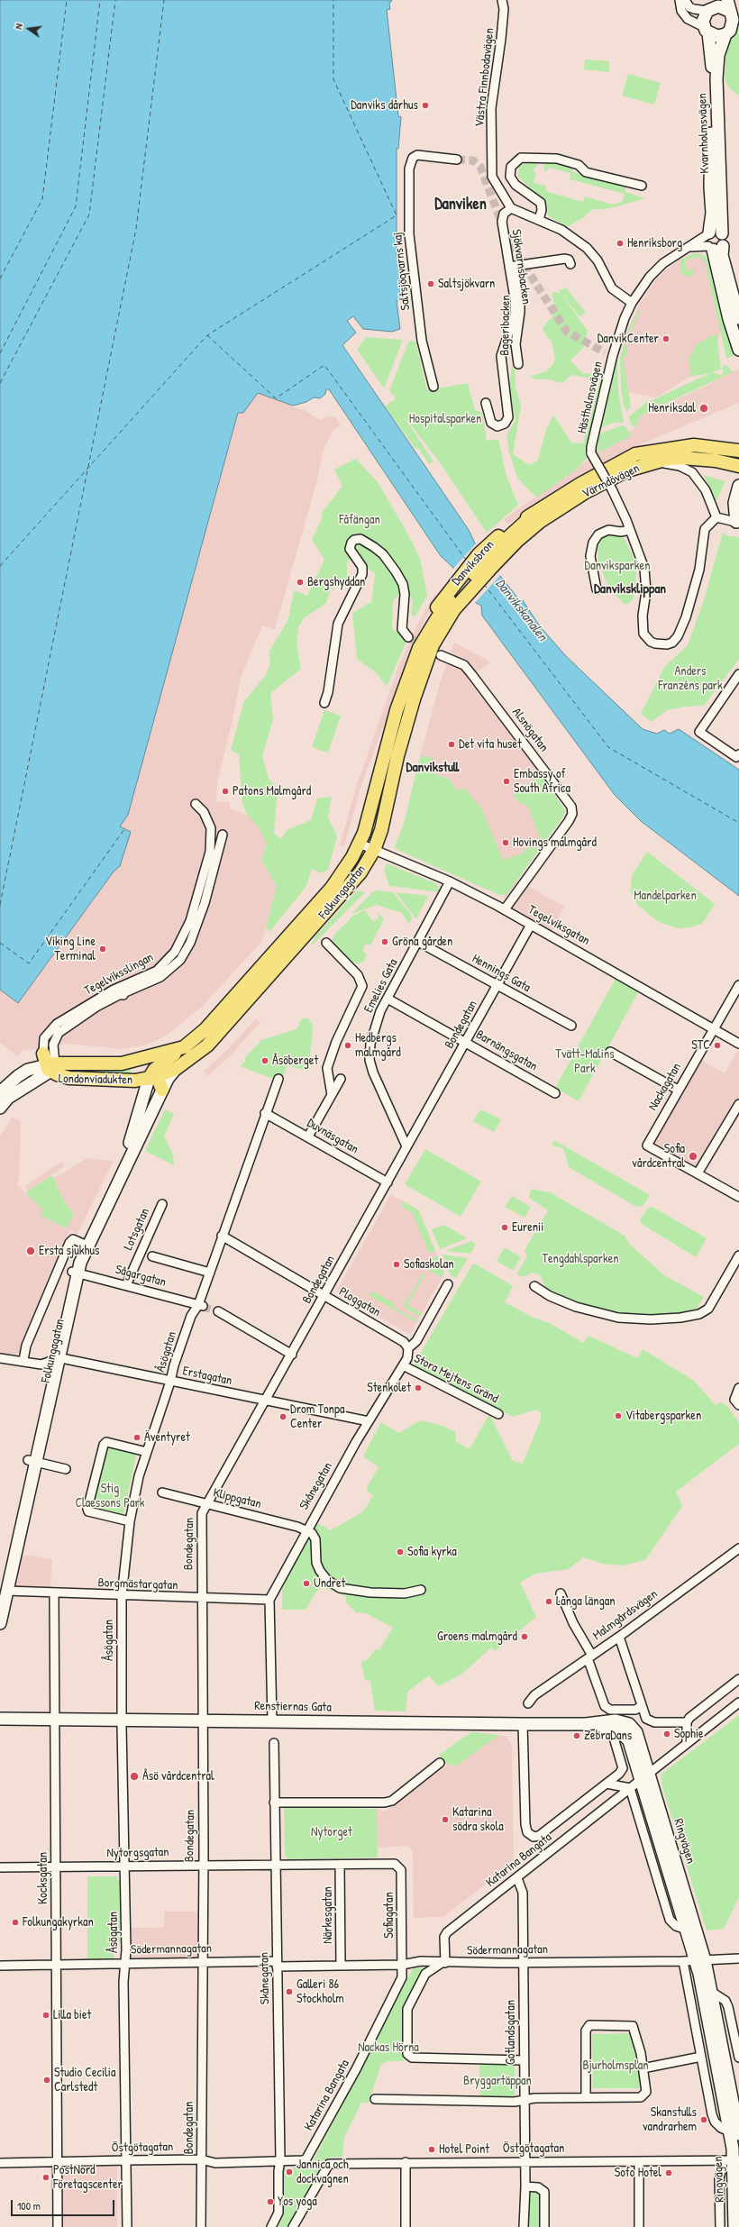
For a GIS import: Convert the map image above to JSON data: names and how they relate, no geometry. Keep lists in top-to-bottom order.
{
  "streets": {
    "main road": [
      "Värmdövägen",
      "Danviksbron",
      "Folkungagatan",
      "Londonviadukten"
    ],
    "street": [
      "Västra Finnbodavägen",
      "Kvarnholmsvägen",
      "Sjökvarnsbacken",
      "Saltsjöqvarns kaj",
      "Bageribacken",
      "Hästholmsvägen",
      "Alsnögatan",
      "Tegelviksgatan",
      "Hennings Gata",
      "Tegelviksslingan",
      "Emelies Gata",
      "Bondegatan",
      "Barnängsgatan",
      "Nackagatan",
      "Duvnäsgatan",
      "Lotsgatan",
      "Sågargatan",
      "Ploggatan",
      "Åsögatan",
      "Erstagatan",
      "Stora Mejtens Gränd",
      "Skånegatan",
      "Klippgatan",
      "Borgmästargatan",
      "Malmgårdsvägen",
      "Renstiernas Gata",
      "Ringvägen",
      "Nytorgsgatan",
      "Katarina Bangata",
      "Kocksgatan",
      "Närkesgatan",
      "Sofiagatan",
      "Södermannagatan",
      "Gotlandsgatan",
      "Östgötagatan"
    ]
  },
  "crossings": [
    ["Västra Finnbodavägen", "Sjökvarnsbacken"],
    ["Kvarnholmsvägen", "Hästholmsvägen"],
    ["Sjökvarnsbacken", "Bageribacken"],
    ["Värmdövägen", "Danviksbron"],
    ["Danviksbron", "Folkungagatan"],
    ["Alsnögatan", "Tegelviksgatan"],
    ["Folkungagatan", "Tegelviksgatan"],
    ["Folkungagatan", "Londonviadukten"],
    ["Folkungagatan", "Sågargatan"],
    ["Folkungagatan", "Erstagatan"],
    ["Folkungagatan", "Borgmästargatan"],
    ["Tegelviksgatan", "Emelies Gata"],
    ["Tegelviksgatan", "Bondegatan"],
    ["Tegelviksgatan", "Nackagatan"],
    ["Hennings Gata", "Emelies Gata"],
    ["Hennings Gata", "Bondegatan"],
    ["Tegelviksslingan", "Londonviadukten"],
    ["Emelies Gata", "Bondegatan"],
    ["Emelies Gata", "Barnängsgatan"],
    ["Bondegatan", "Barnängsgatan"],
    ["Bondegatan", "Duvnäsgatan"],
    ["Bondegatan", "Ploggatan"],
    ["Bondegatan", "Erstagatan"],
    ["Bondegatan", "Klippgatan"],
    ["Bondegatan", "Borgmästargatan"],
    ["Bondegatan", "Renstiernas Gata"],
    ["Bondegatan", "Nytorgsgatan"],
    ["Bondegatan", "Södermannagatan"],
    ["Bondegatan", "Östgötagatan"],
    ["Duvnäsgatan", "Åsögatan"],
    ["Lotsgatan", "Sågargatan"],
    ["Sågargatan", "Åsögatan"],
    ["Ploggatan", "Åsögatan"],
    ["Ploggatan", "Skånegatan"],
    ["Åsögatan", "Erstagatan"],
    ["Åsögatan", "Borgmästargatan"],
    ["Åsögatan", "Renstiernas Gata"],
    ["Åsögatan", "Nytorgsgatan"],
    ["Åsögatan", "Södermannagatan"],
    ["Åsögatan", "Östgötagatan"],
    ["Erstagatan", "Skånegatan"],
    ["Stora Mejtens Gränd", "Skånegatan"],
    ["Skånegatan", "Klippgatan"],
    ["Skånegatan", "Borgmästargatan"],
    ["Skånegatan", "Renstiernas Gata"],
    ["Skånegatan", "Nytorgsgatan"],
    ["Skånegatan", "Södermannagatan"],
    ["Skånegatan", "Östgötagatan"],
    ["Borgmästargatan", "Kocksgatan"],
    ["Renstiernas Gata", "Ringvägen"],
    ["Renstiernas Gata", "Katarina Bangata"],
    ["Renstiernas Gata", "Kocksgatan"],
    ["Ringvägen", "Katarina Bangata"],
    ["Ringvägen", "Södermannagatan"],
    ["Ringvägen", "Östgötagatan"],
    ["Nytorgsgatan", "Kocksgatan"],
    ["Katarina Bangata", "Sofiagatan"],
    ["Katarina Bangata", "Södermannagatan"],
    ["Katarina Bangata", "Gotlandsgatan"],
    ["Katarina Bangata", "Östgötagatan"],
    ["Kocksgatan", "Södermannagatan"],
    ["Kocksgatan", "Östgötagatan"],
    ["Närkesgatan", "Sofiagatan"],
    ["Närkesgatan", "Södermannagatan"],
    ["Sofiagatan", "Södermannagatan"],
    ["Södermannagatan", "Gotlandsgatan"],
    ["Gotlandsgatan", "Östgötagatan"]
  ],
  "districts": ["Danviken", "Danviksklippan", "Danvikstull"],
  "water": ["Danvikskanalen"],
  "parks": [
    "Hospitalsparken",
    "Fåfängan",
    "Danviksparken",
    "Anders Franzéns park",
    "Mandelparken",
    "Tvätt-Malins Park",
    "Tengdahlsparken",
    "Stig Claessons Park",
    "Nytorget",
    "Nackas Hörna",
    "Bjurholmsplan",
    "Bryggartäppan"
  ],
  "places": [
    "Danviks dårhus",
    "Henriksborg",
    "Saltsjökvarn",
    "DanvikCenter",
    "Henriksdal",
    "Bergshyddan",
    "Det vita huset",
    "Embassy of South Africa",
    "Patons Malmgård",
    "Hovings malmgård",
    "Gröna gården",
    "Viking Line Terminal",
    "Hedbergs malmgård",
    "STC",
    "Åsöberget",
    "Sofia vårdcentral",
    "Eurenii",
    "Ersta sjukhus",
    "Sofiaskolan",
    "Stenkolet",
    "Vitabergsparken",
    "Drom Tonpa Center",
    "Äventyret",
    "Sofia kyrka",
    "Undret",
    "Långa längan",
    "Groens malmgård",
    "Sophie",
    "ZebraDans",
    "Åsö vårdcentral",
    "Katarina södra skola",
    "Folkungakyrkan",
    "Galleri 86 Stockholm",
    "Lilla biet",
    "Studio Cecilia Carlstedt",
    "Skanstulls vandrarhem",
    "Hotel Point",
    "Jannica och dockvagnen",
    "Sofo Hotel",
    "PostNord Företagscenter",
    "Yos yoga"
  ],
  "scale_bar": "100 m",
  "north": "left"
}
